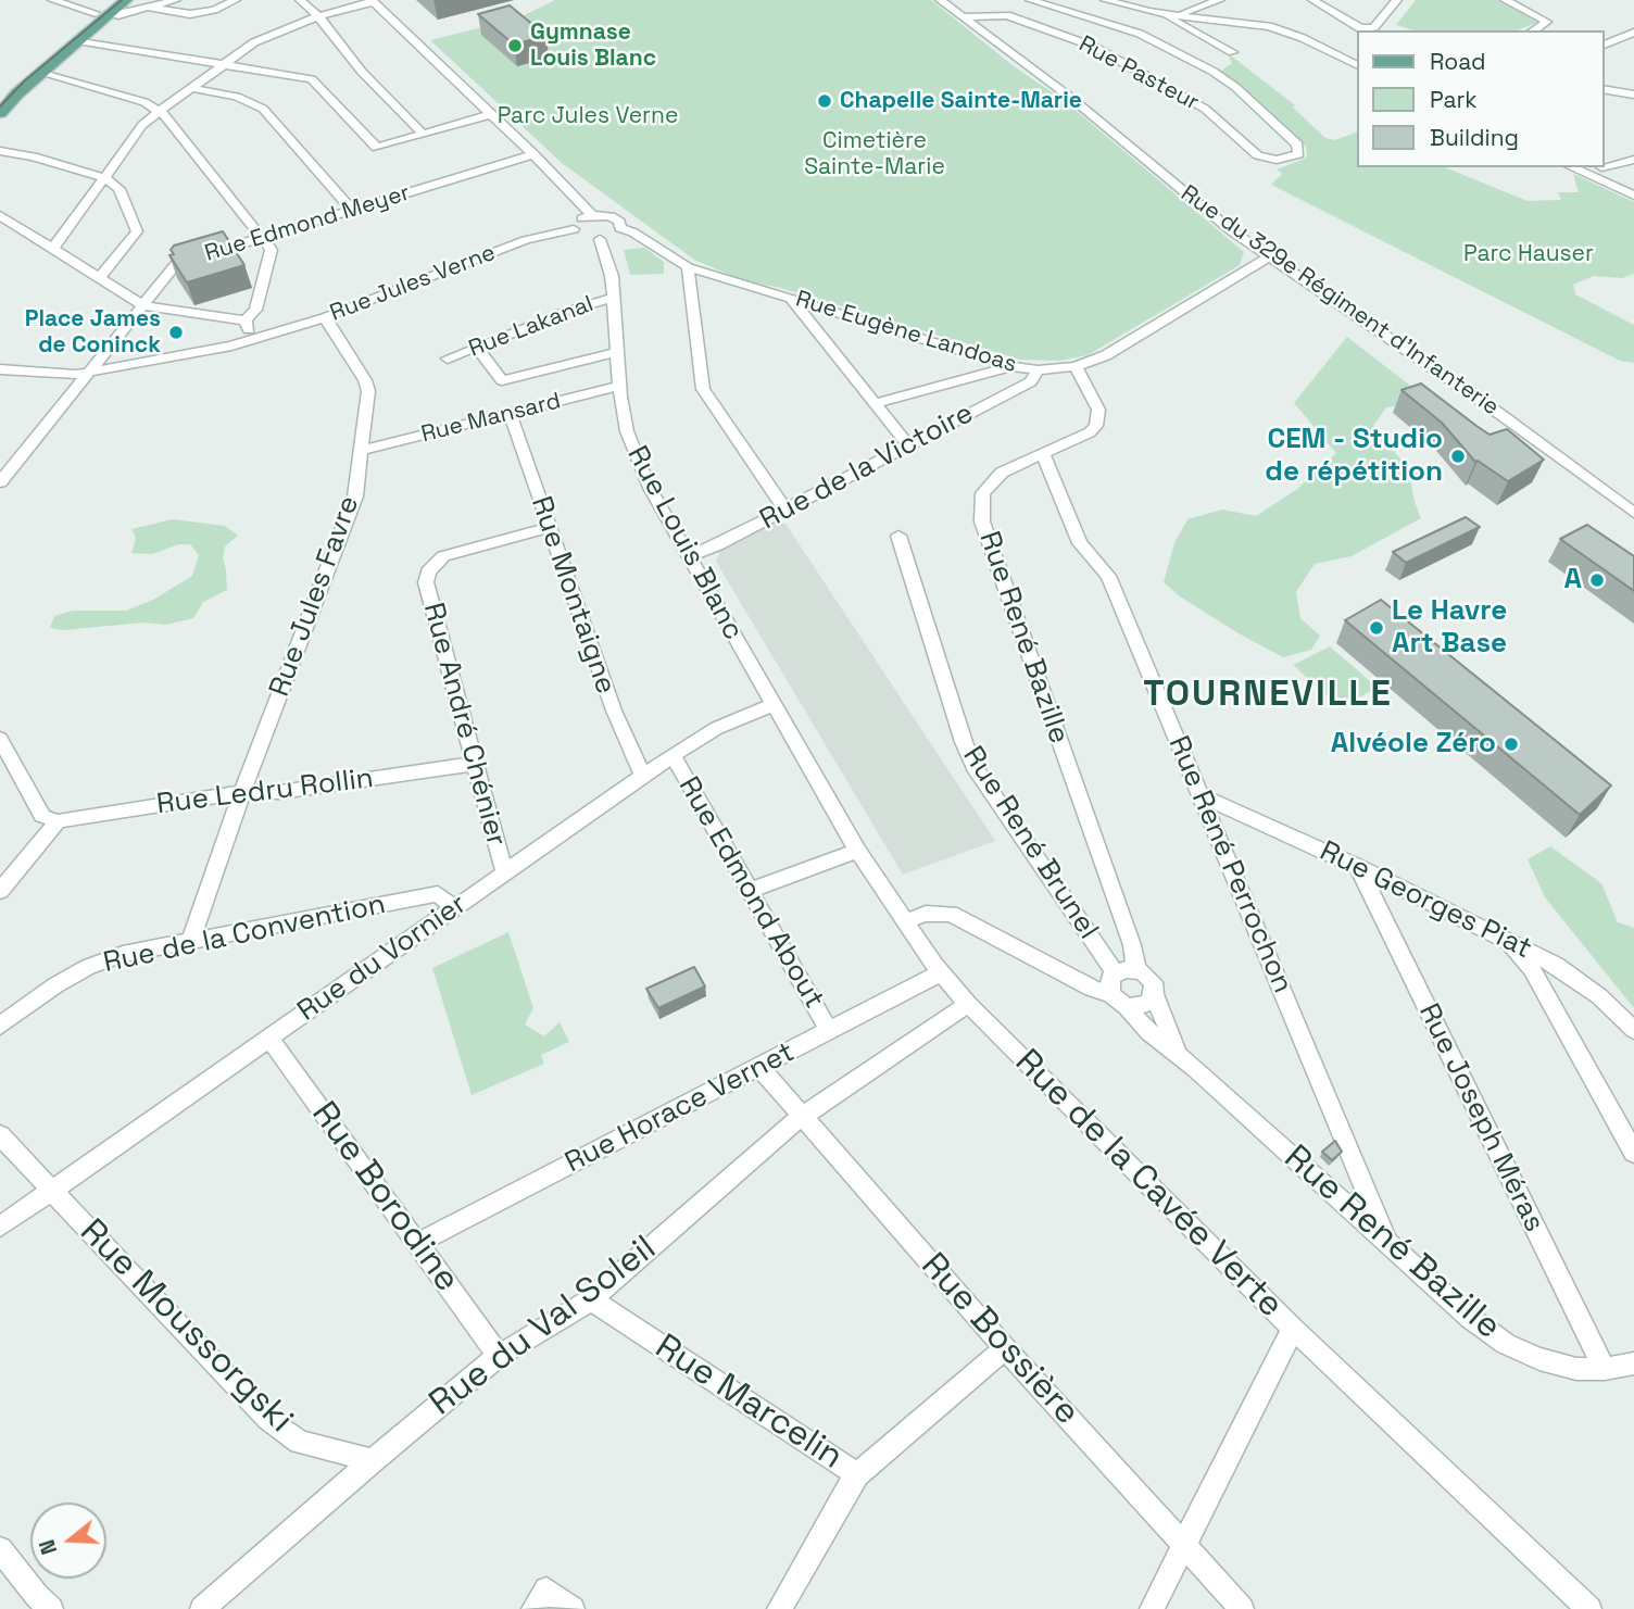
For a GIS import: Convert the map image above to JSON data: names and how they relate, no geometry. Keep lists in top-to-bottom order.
{
  "streets": {
    "street": [
      "Rue Pasteur",
      "Rue Edmond Meyer",
      "Rue Jules Verne",
      "Rue du 329e Régiment d'Infanterie",
      "Rue Lakanal",
      "Rue Eugène Landoas",
      "Rue Mansard",
      "Rue de la Victoire",
      "Rue Louis Blanc",
      "Rue Montaigne",
      "Rue Jules Favre",
      "Rue René Bazille",
      "Rue André Chénier",
      "Rue Ledru Rollin",
      "Rue René Brunel",
      "Rue René Perrochon",
      "Rue Edmond About",
      "Rue Georges Piat",
      "Rue de la Convention",
      "Rue du Vornier",
      "Rue Horace Vernet",
      "Rue Joseph Méras",
      "Rue de la Cavée Verte",
      "Rue Borodine",
      "Rue Moussorgski",
      "Rue du Val Soleil",
      "Rue Bossière",
      "Rue Marcelin"
    ]
  },
  "crossings": [
    ["Rue Pasteur", "Rue du 329e Régiment d'Infanterie"],
    ["Rue Jules Verne", "Rue Jules Favre"],
    ["Rue du 329e Régiment d'Infanterie", "Rue Eugène Landoas"],
    ["Rue Lakanal", "Rue Louis Blanc"],
    ["Rue Eugène Landoas", "Rue de la Victoire"],
    ["Rue Eugène Landoas", "Rue René Bazille"],
    ["Rue Mansard", "Rue Louis Blanc"],
    ["Rue Mansard", "Rue Montaigne"],
    ["Rue Mansard", "Rue Jules Favre"],
    ["Rue de la Victoire", "Rue Louis Blanc"],
    ["Rue Louis Blanc", "Rue du Vornier"],
    ["Rue Louis Blanc", "Rue de la Cavée Verte"],
    ["Rue Montaigne", "Rue André Chénier"],
    ["Rue Montaigne", "Rue du Vornier"],
    ["Rue Jules Favre", "Rue Ledru Rollin"],
    ["Rue Jules Favre", "Rue de la Convention"],
    ["Rue René Bazille", "Rue René Brunel"],
    ["Rue René Bazille", "Rue René Perrochon"],
    ["Rue René Bazille", "Rue Joseph Méras"],
    ["Rue André Chénier", "Rue Ledru Rollin"],
    ["Rue André Chénier", "Rue du Vornier"],
    ["Rue René Perrochon", "Rue Georges Piat"],
    ["Rue Edmond About", "Rue du Vornier"],
    ["Rue Edmond About", "Rue Horace Vernet"],
    ["Rue Georges Piat", "Rue Joseph Méras"],
    ["Rue de la Convention", "Rue du Vornier"],
    ["Rue du Vornier", "Rue de la Cavée Verte"],
    ["Rue du Vornier", "Rue Borodine"],
    ["Rue du Vornier", "Rue Moussorgski"],
    ["Rue Horace Vernet", "Rue de la Cavée Verte"],
    ["Rue Horace Vernet", "Rue Borodine"],
    ["Rue Horace Vernet", "Rue Bossière"],
    ["Rue de la Cavée Verte", "Rue du Val Soleil"],
    ["Rue Borodine", "Rue du Val Soleil"],
    ["Rue Moussorgski", "Rue du Val Soleil"],
    ["Rue du Val Soleil", "Rue Bossière"],
    ["Rue du Val Soleil", "Rue Marcelin"],
    ["Rue Bossière", "Rue Marcelin"]
  ],
  "districts": ["TOURNEVILLE"],
  "parks": ["Parc Jules Verne", "Cimetière Sainte-Marie", "Parc Hauser"],
  "places": [
    "Gymnase Louis Blanc",
    "Chapelle Sainte-Marie",
    "Place James de Coninck",
    "CEM - Studio de répétition",
    "A",
    "Le Havre Art Base",
    "Alvéole Zéro"
  ],
  "legend": ["Road", "Park", "Building"],
  "north": "left"
}
